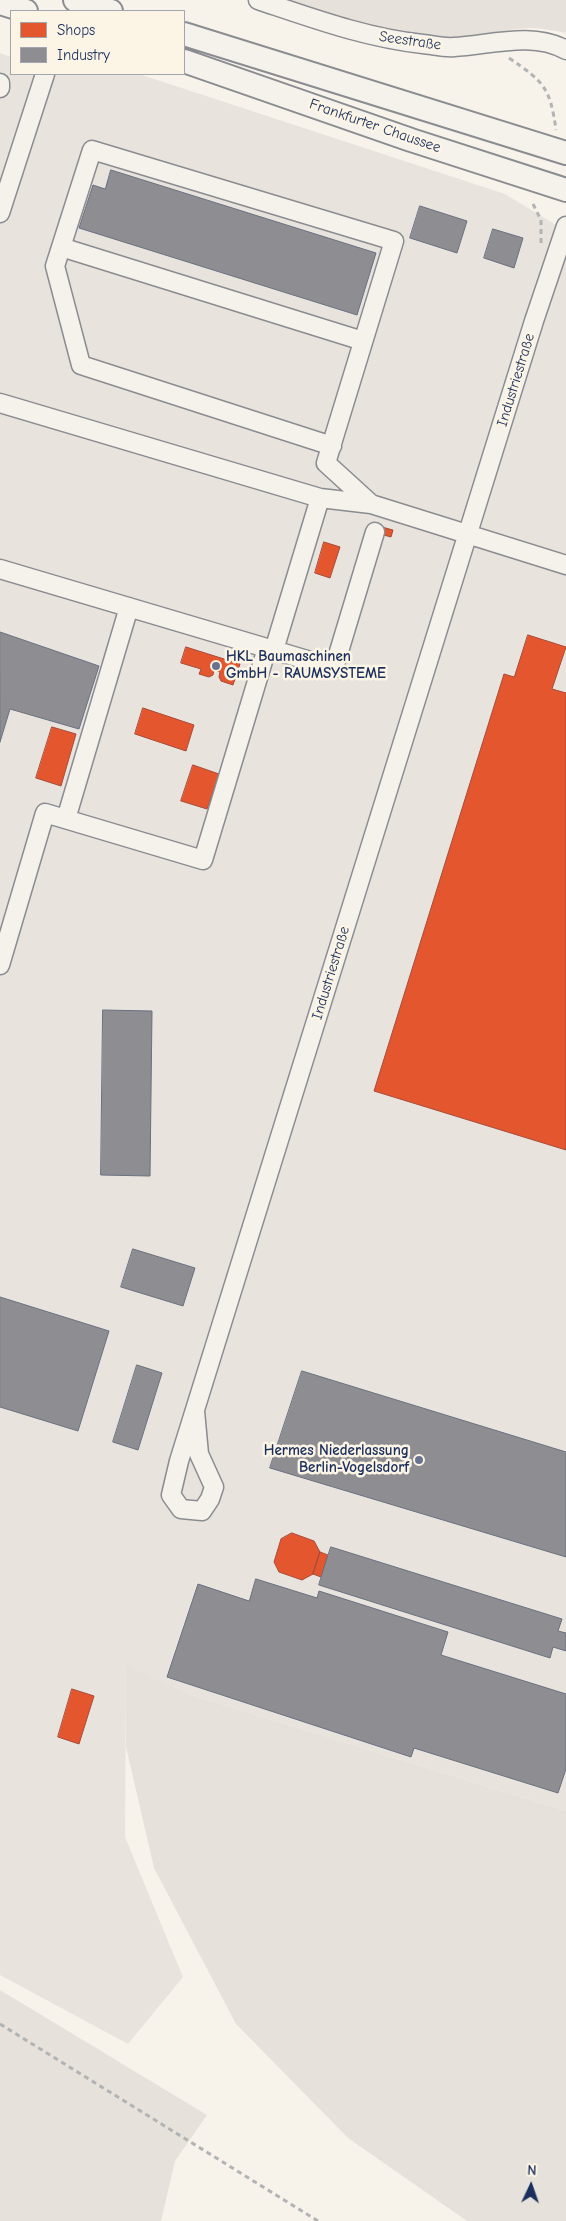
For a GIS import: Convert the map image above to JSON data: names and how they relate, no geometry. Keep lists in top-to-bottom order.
{
  "streets": {
    "main road": ["Frankfurter Chaussee"],
    "street": ["Seestraße", "Industriestraße"]
  },
  "places": ["HKL Baumaschinen GmbH - RAUMSYSTEME", "Hermes Niederlassung Berlin-Vogelsdorf"],
  "legend": ["Shops", "Industry"],
  "north": "top"
}
